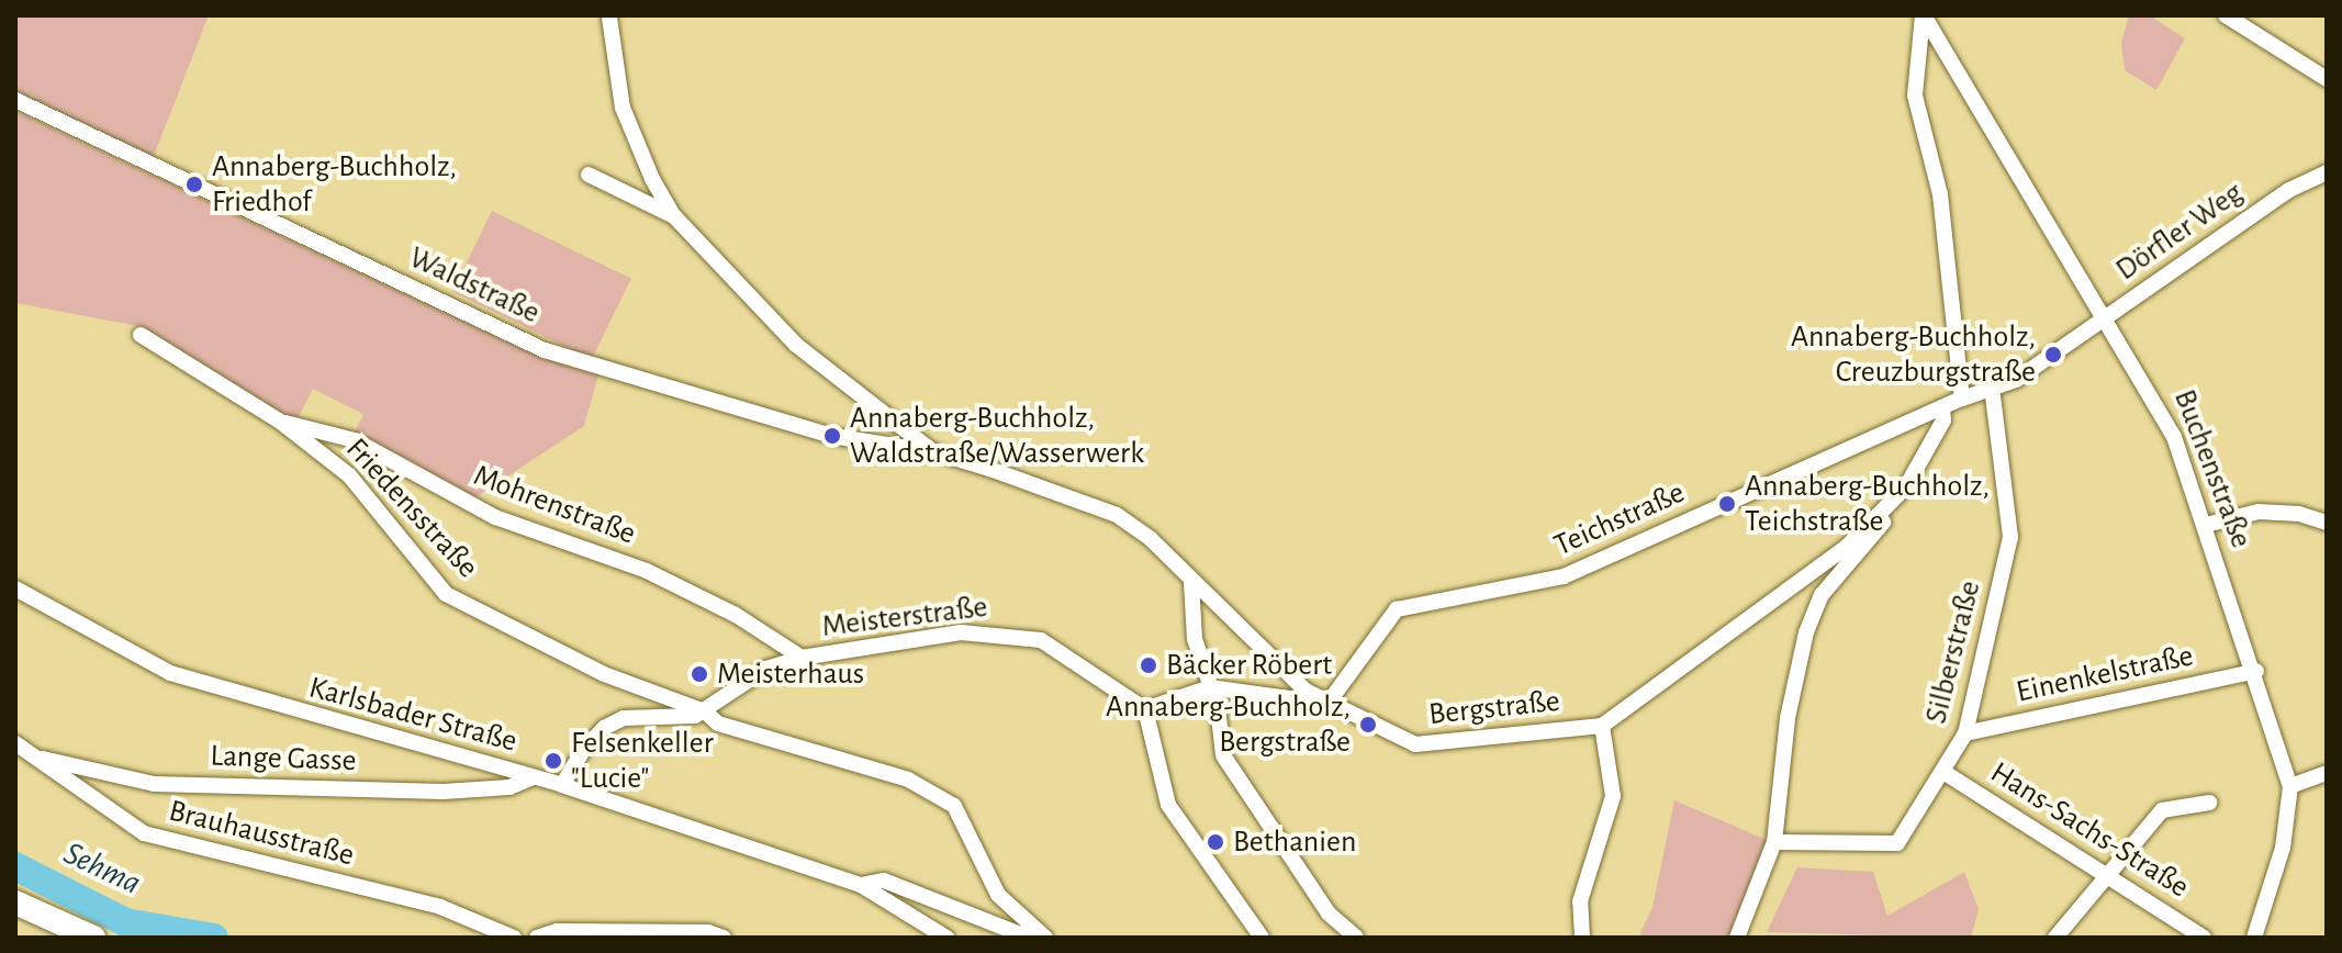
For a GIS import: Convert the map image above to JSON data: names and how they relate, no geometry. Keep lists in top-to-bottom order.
{
  "streets": {
    "street": [
      "Dörfler Weg",
      "Waldstraße",
      "Buchenstraße",
      "Mohrenstraße",
      "Friedensstraße",
      "Teichstraße",
      "Meisterstraße",
      "Silberstraße",
      "Einenkelstraße",
      "Bergstraße",
      "Karlsbader Straße",
      "Lange Gasse",
      "Hans-Sachs-Straße",
      "Brauhausstraße"
    ]
  },
  "crossings": [
    ["Dörfler Weg", "Buchenstraße"],
    ["Dörfler Weg", "Teichstraße"],
    ["Dörfler Weg", "Silberstraße"],
    ["Waldstraße", "Bergstraße"],
    ["Buchenstraße", "Einenkelstraße"],
    ["Mohrenstraße", "Friedensstraße"],
    ["Mohrenstraße", "Meisterstraße"],
    ["Friedensstraße", "Meisterstraße"],
    ["Teichstraße", "Silberstraße"],
    ["Teichstraße", "Bergstraße"],
    ["Silberstraße", "Einenkelstraße"],
    ["Silberstraße", "Hans-Sachs-Straße"],
    ["Karlsbader Straße", "Lange Gasse"],
    ["Lange Gasse", "Brauhausstraße"]
  ],
  "water": ["Sehma"],
  "places": [
    "Annaberg-Buchholz, Friedhof",
    "Annaberg-Buchholz, Creuzburgstraße",
    "Annaberg-Buchholz, Waldstraße/Wasserwerk",
    "Annaberg-Buchholz, Teichstraße",
    "Bäcker Röbert",
    "Meisterhaus",
    "Annaberg-Buchholz, Bergstraße",
    "Felsenkeller \"Lucie\"",
    "Bethanien"
  ]
}
